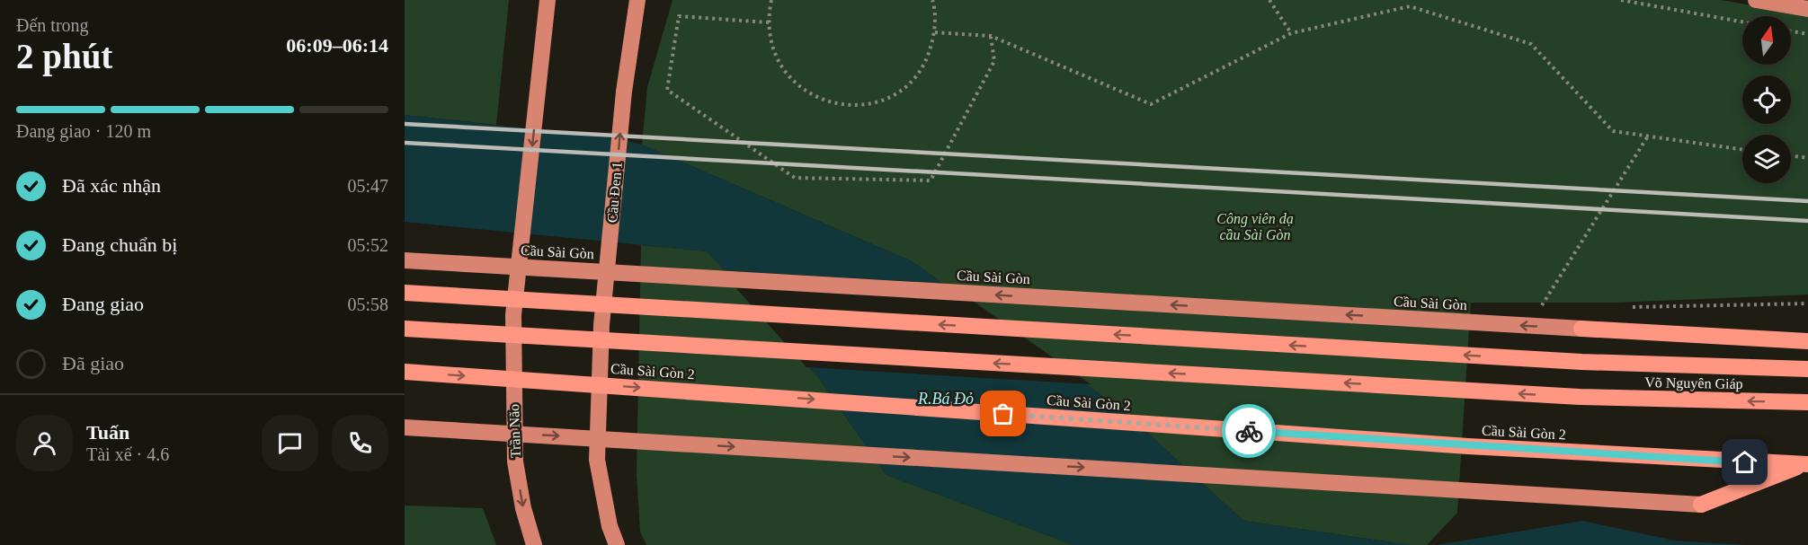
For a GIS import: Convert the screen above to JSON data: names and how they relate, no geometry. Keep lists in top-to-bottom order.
{
  "streets": {
    "highway": ["Cầu Sài Gòn 2", "Võ Nguyên Giáp"],
    "main road": ["Cầu Đen 1", "Cầu Sài Gòn", "Trần Não"]
  },
  "one_way": [
    "Cầu Đen 1",
    "Cầu Sài Gòn",
    "Cầu Sài Gòn 2",
    "Võ Nguyên Giáp",
    "Trần Não"
  ],
  "water": ["R.Bá Đỏ"],
  "parks": ["Công viên dạ cầu Sài Gòn"],
  "north": "top",
  "page": {
    "heading": ["2 phút", "Đến trong", "06:09–06:14"],
    "panel": ["Tuấn", "Tài xế · 4.6"],
    "bar": "Đang giao · 120 m",
    "list": [
      ["Đã xác nhận", "05:47"],
      ["Đang chuẩn bị", "05:52"],
      ["Đang giao", "05:58"],
      "Đã giao"
    ]
  }
}
